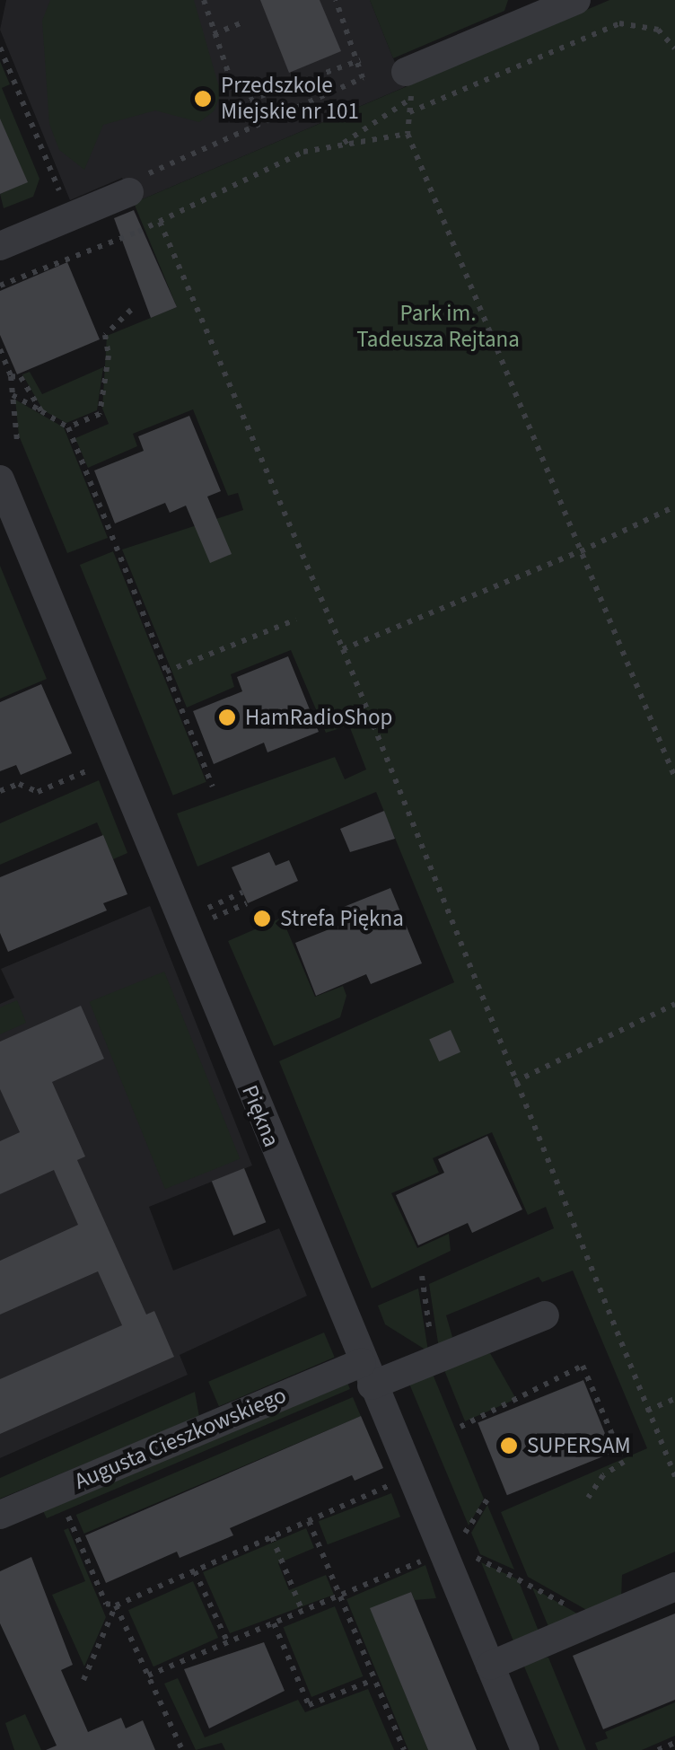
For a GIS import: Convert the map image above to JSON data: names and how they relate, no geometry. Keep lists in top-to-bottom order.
{
  "streets": {
    "street": ["Piękna", "Augusta Cieszkowskiego"]
  },
  "crossings": [
    ["Piękna", "Augusta Cieszkowskiego"]
  ],
  "parks": ["Park im. Tadeusza Rejtana"],
  "places": [
    "Przedszkole Miejskie nr 101",
    "HamRadioShop",
    "Strefa Piękna",
    "SUPERSAM"
  ]
}
